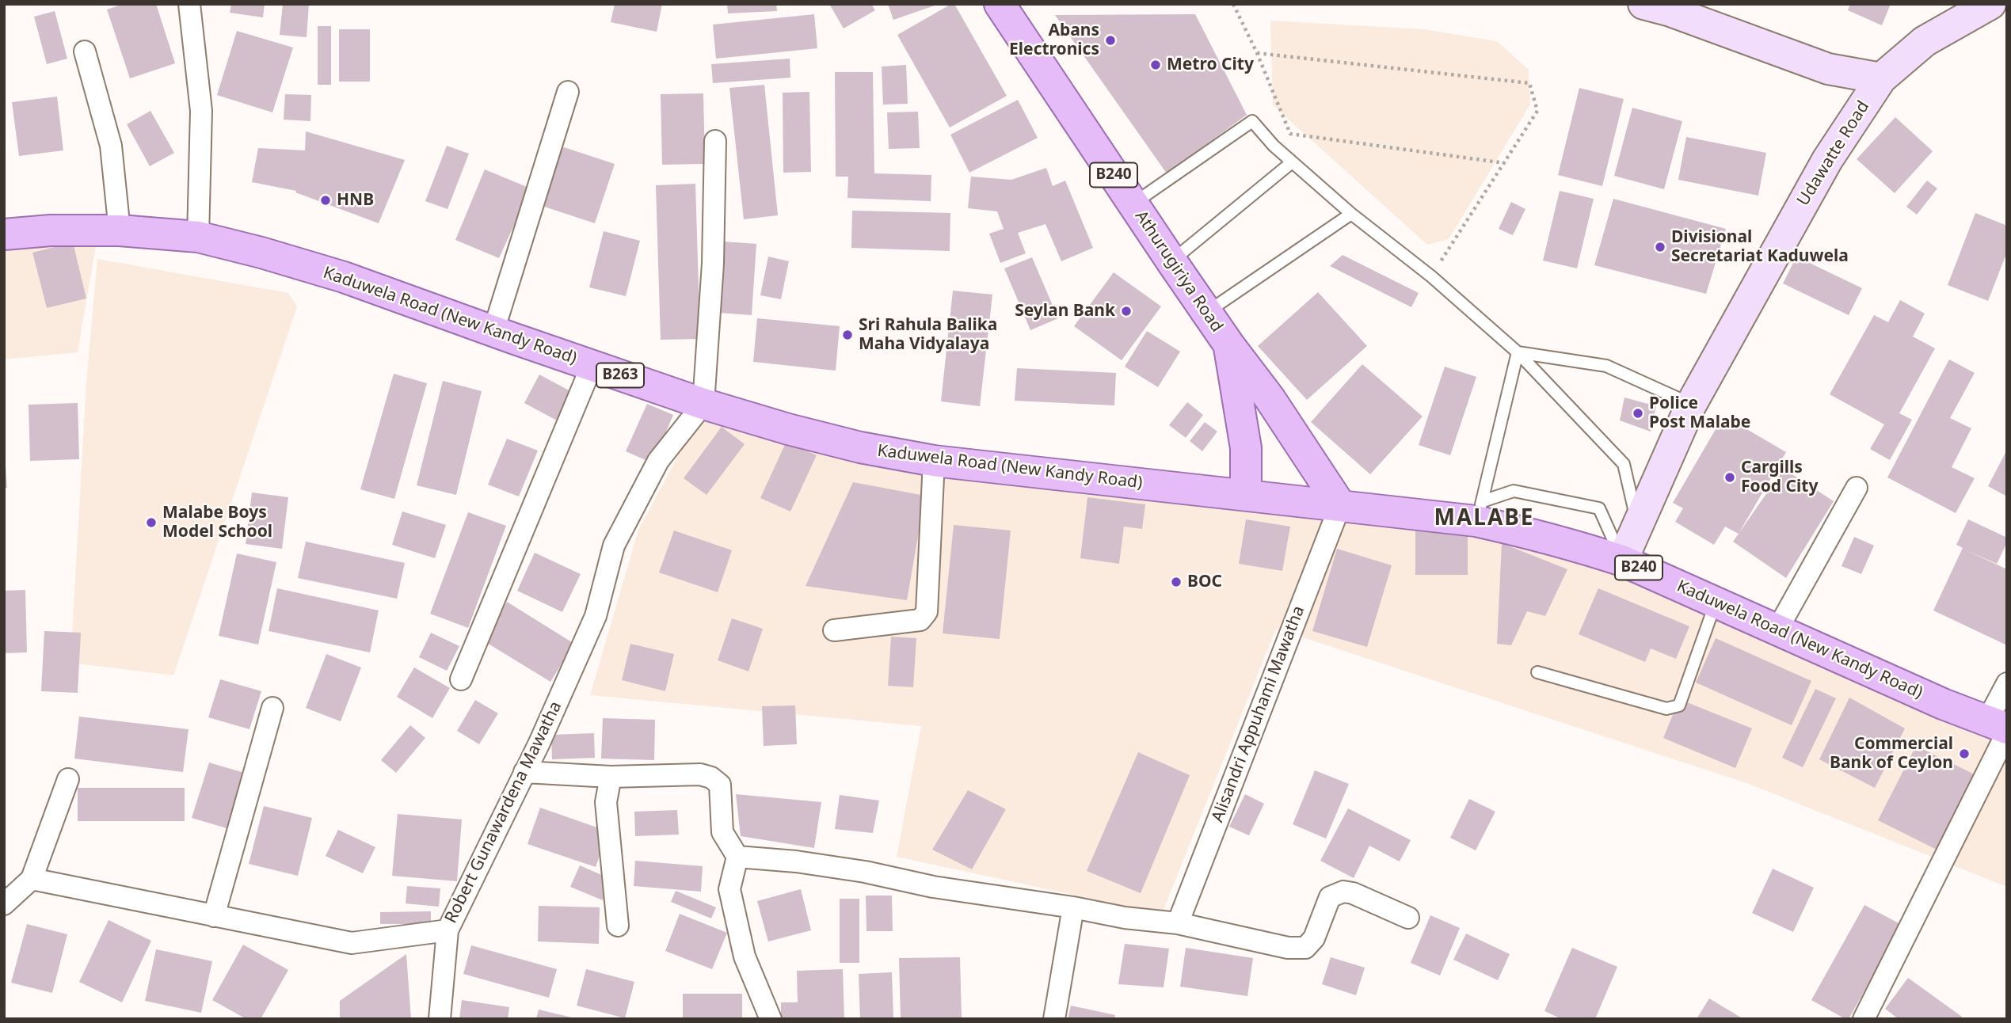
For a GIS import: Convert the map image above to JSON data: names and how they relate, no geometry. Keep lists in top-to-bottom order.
{
  "streets": {
    "main road": [
      "B240",
      "Athurugiriya Road",
      "Kaduwela Road (New Kandy Road)",
      "B263"
    ],
    "street": ["Udawatte Road", "Alisandri Appuhami Mawatha", "Robert Gunawardena Mawatha"]
  },
  "crossings": [
    ["Udawatte Road", "Kaduwela Road (New Kandy Road)"],
    ["Athurugiriya Road", "Kaduwela Road (New Kandy Road)"],
    ["Athurugiriya Road", "Alisandri Appuhami Mawatha"],
    ["Kaduwela Road (New Kandy Road)", "Alisandri Appuhami Mawatha"],
    ["Kaduwela Road (New Kandy Road)", "Robert Gunawardena Mawatha"]
  ],
  "districts": ["MALABE"],
  "places": [
    "Abans Electronics",
    "Metro City",
    "HNB",
    "Divisional Secretariat Kaduwela",
    "Seylan Bank",
    "Sri Rahula Balika Maha Vidyalaya",
    "Police Post Malabe",
    "Cargills Food City",
    "Malabe Boys Model School",
    "BOC",
    "Commercial Bank of Ceylon"
  ]
}
